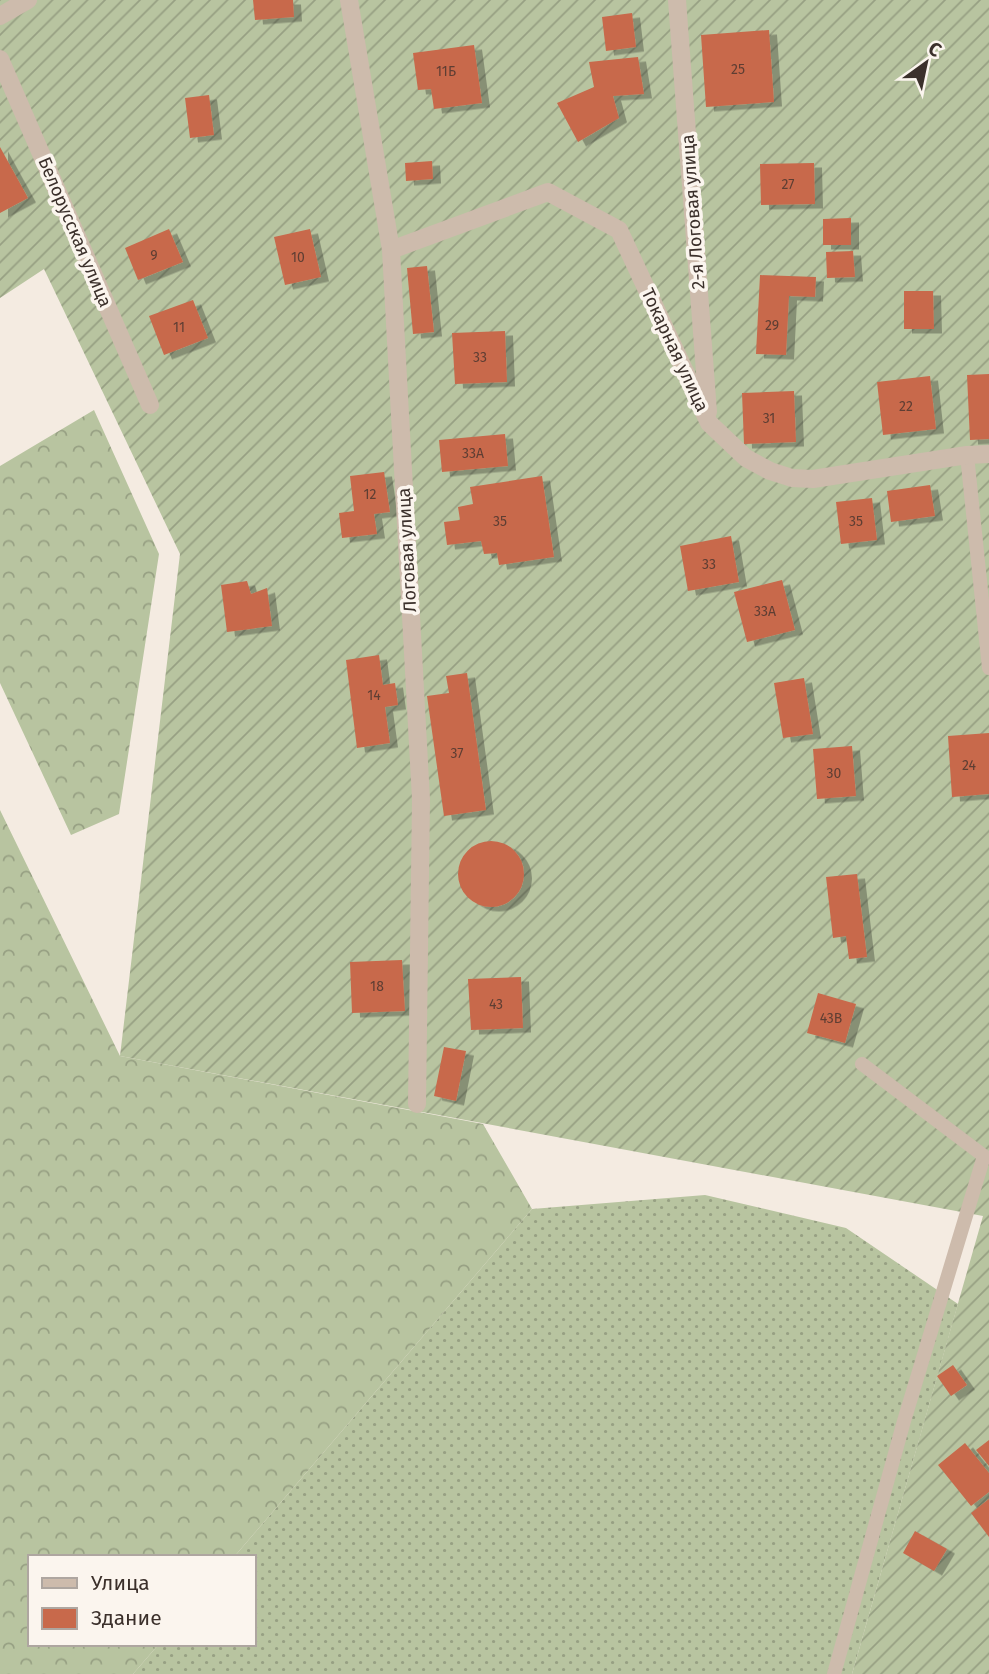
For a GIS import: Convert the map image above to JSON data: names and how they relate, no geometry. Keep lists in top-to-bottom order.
{
  "streets": {
    "street": [
      "2-я Логовая улица",
      "Белорусская улица",
      "Токарная улица",
      "Логовая улица"
    ]
  },
  "crossings": [
    ["2-я Логовая улица", "Токарная улица"],
    ["Токарная улица", "Логовая улица"]
  ],
  "house_numbers": [
    "25",
    "11Б",
    "27",
    "9",
    "10",
    "29",
    "11",
    "33",
    "22",
    "31",
    "33А",
    "12",
    "35",
    "35",
    "33",
    "33А",
    "14",
    "37",
    "24",
    "30",
    "18",
    "43",
    "43В"
  ],
  "legend": ["Улица", "Здание"],
  "north": "top right"
}
